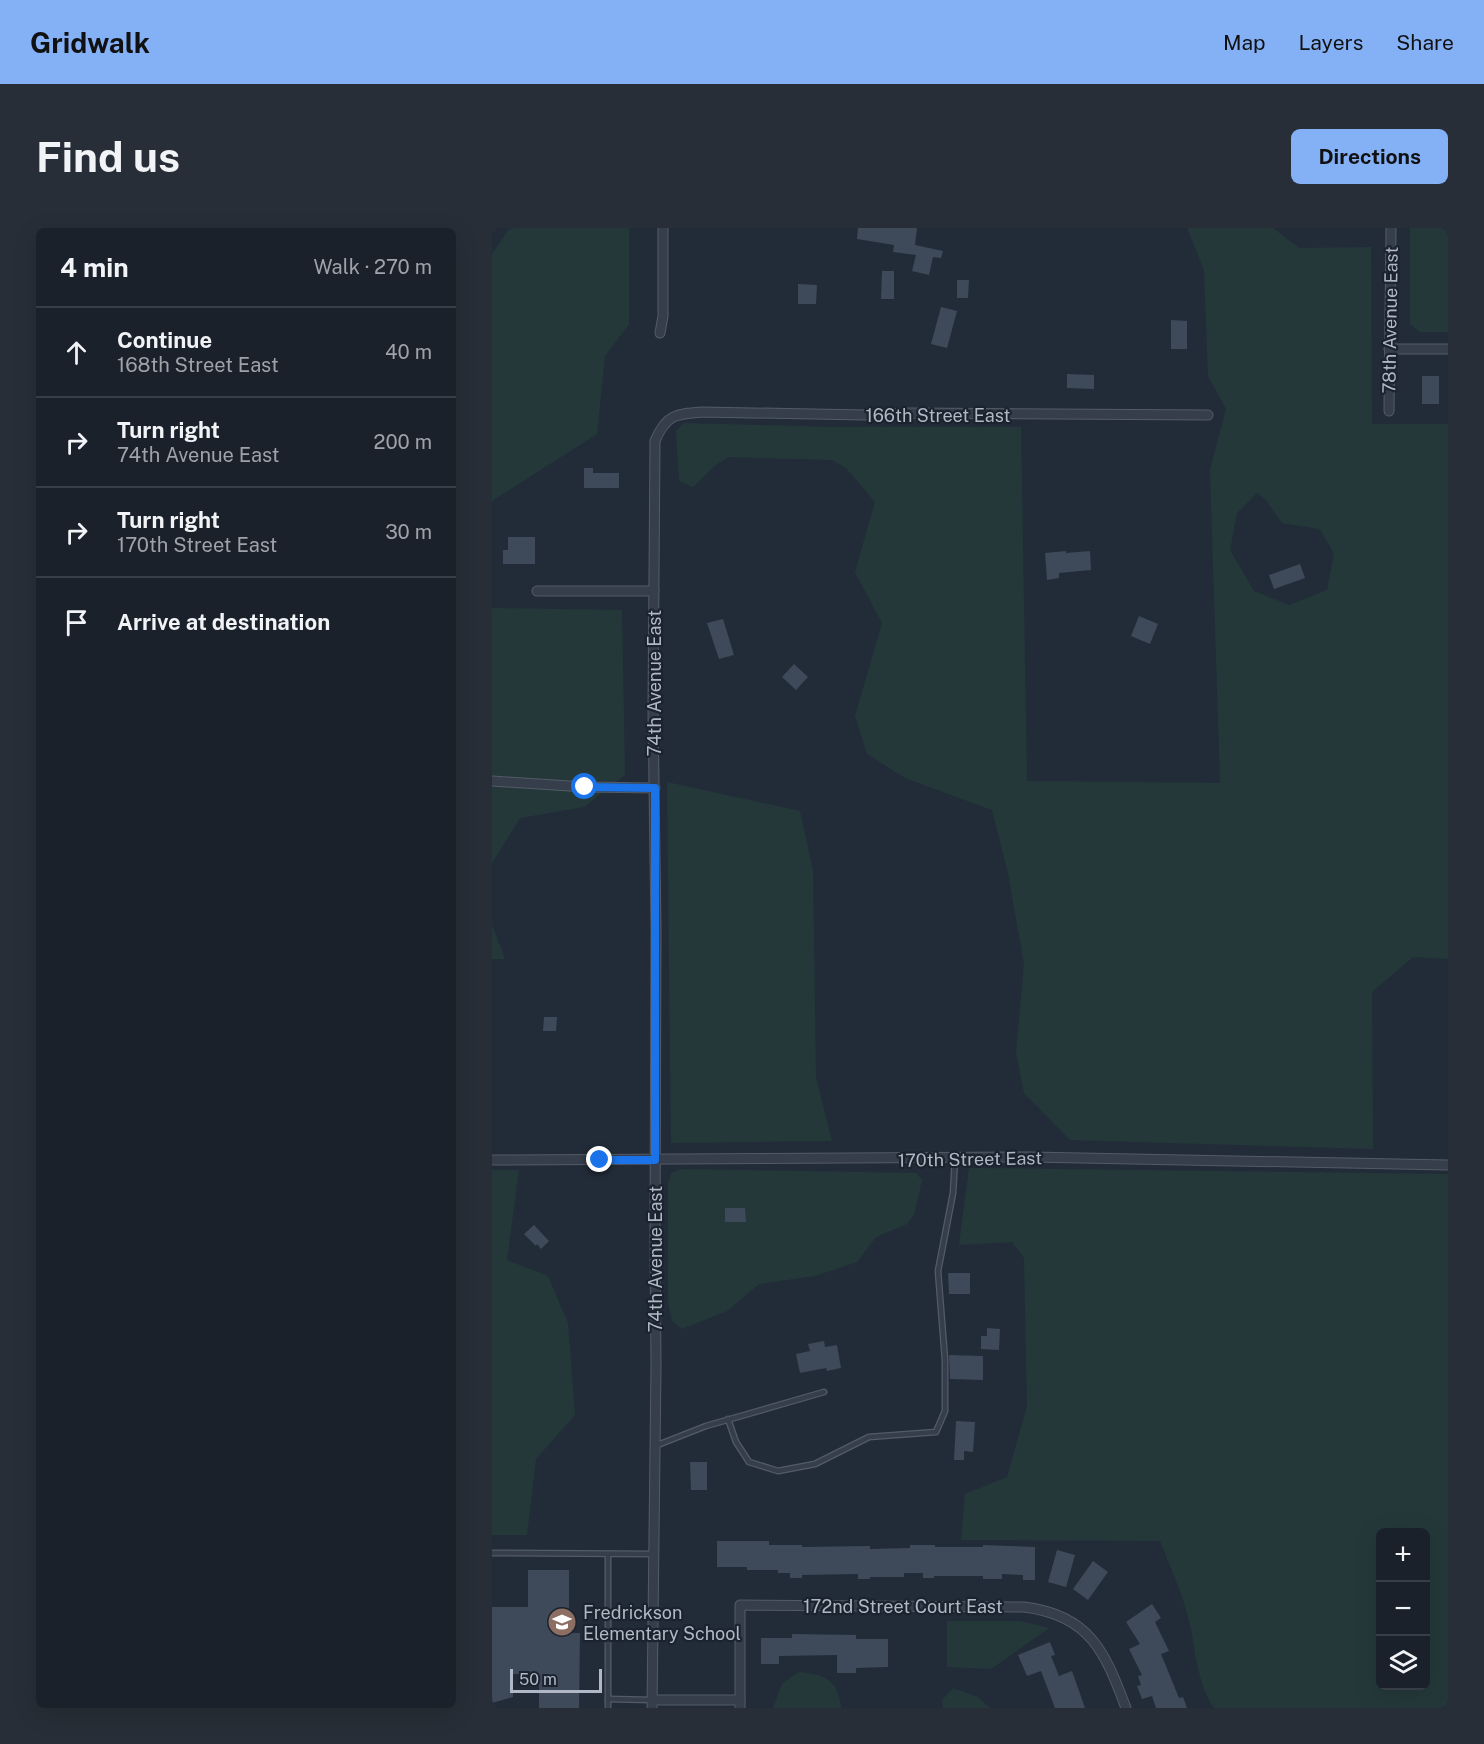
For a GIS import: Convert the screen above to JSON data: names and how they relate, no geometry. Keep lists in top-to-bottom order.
{
  "streets": {
    "street": [
      "78th Avenue East",
      "166th Street East",
      "74th Avenue East",
      "170th Street East",
      "172nd Street Court East"
    ]
  },
  "crossings": [
    ["166th Street East", "74th Avenue East"],
    ["74th Avenue East", "170th Street East"]
  ],
  "places": {
    "school or university": ["Fredrickson Elementary School"]
  },
  "scale_bar": "50 m",
  "page": {
    "header": "Gridwalk",
    "nav": ["Map", "Layers", "Share"],
    "buttons": "Directions",
    "title": "Find us",
    "heading": ["4 min", "Walk · 270 m"],
    "list": [
      ["Continue", "168th Street East", "40 m"],
      ["Turn right", "74th Avenue East", "200 m"],
      ["Turn right", "170th Street East", "30 m"],
      "Arrive at destination"
    ],
    "map_buttons": ["+", "−"],
    "scale": "50 m"
  }
}
